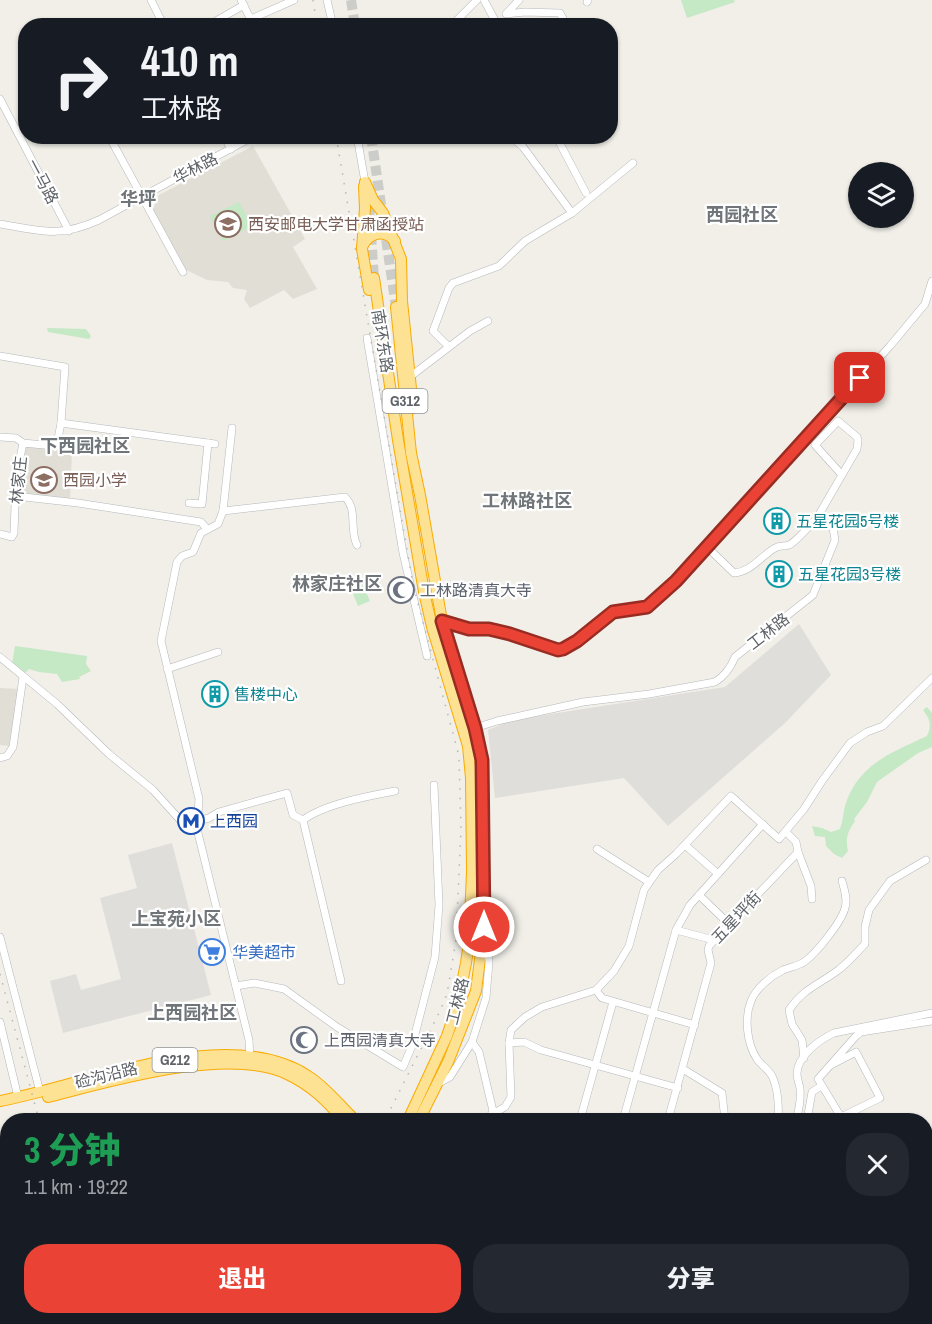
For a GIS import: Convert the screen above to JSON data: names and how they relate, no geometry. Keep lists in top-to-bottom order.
{
  "streets": {
    "highway": [
      "南环东路",
      "G312",
      "工林路",
      "G212",
      "硷沟沿路"
    ],
    "street": [
      "华林路",
      "一马路",
      "林家庄",
      "五星坪街"
    ]
  },
  "crossings": [
    ["华林路", "一马路"],
    ["南环东路", "工林路"],
    ["G212", "硷沟沿路"]
  ],
  "districts": [
    "华坪",
    "西园社区",
    "下西园社区",
    "工林路社区",
    "林家庄社区",
    "上宝苑小区",
    "上西园社区"
  ],
  "places": {
    "school or university": ["西安邮电大学甘肃函授站", "西园小学"],
    "building": ["五星花园5号楼", "五星花园3号楼", "售楼中心"],
    "mosque": ["工林路清真大寺", "上西园清真大寺"],
    "metro station": ["上西园"],
    "supermarket": ["华美超市"]
  },
  "page": {
    "turn": ["410 m", "工林路"],
    "heading": ["3 分钟", "1.1 km · 19:22"],
    "buttons": ["退出", "分享"]
  }
}
